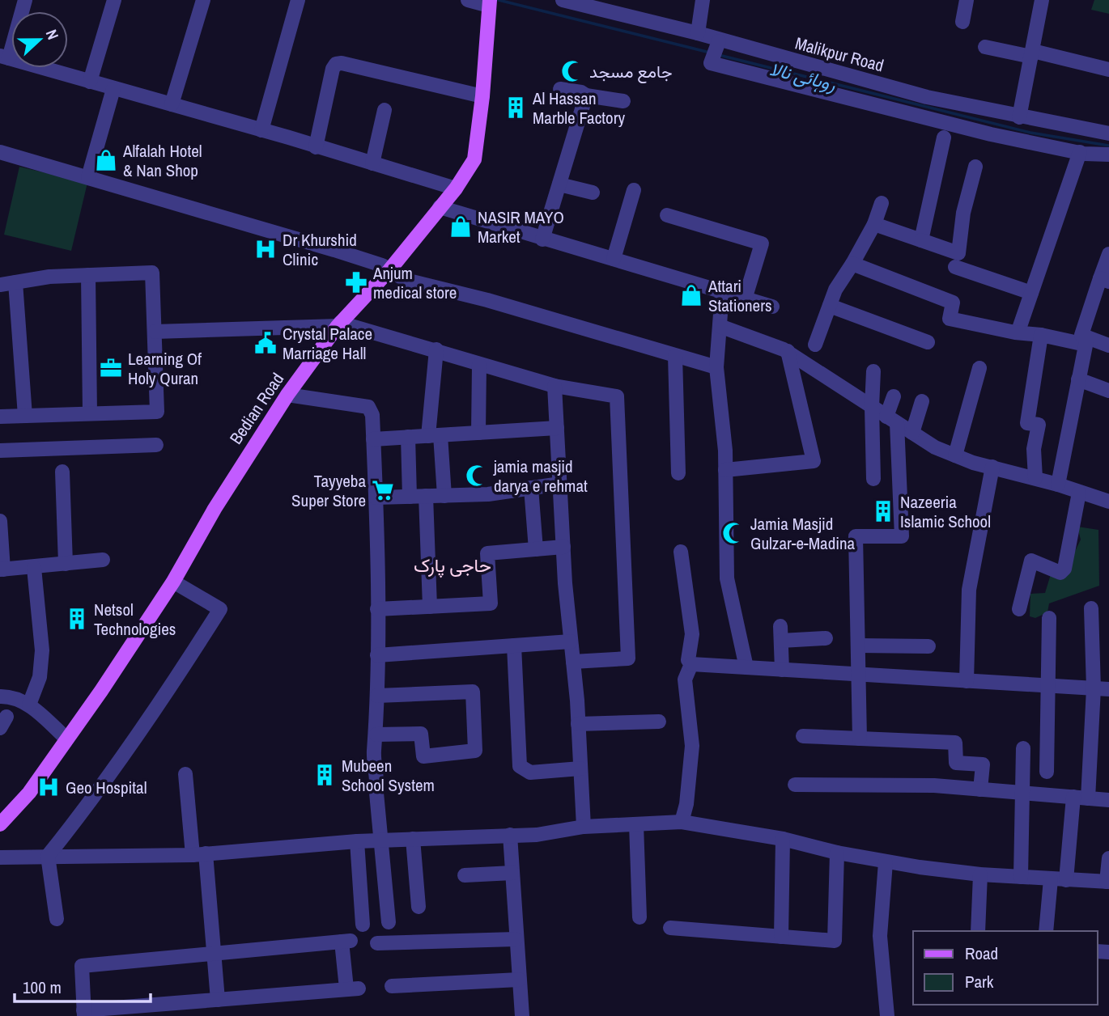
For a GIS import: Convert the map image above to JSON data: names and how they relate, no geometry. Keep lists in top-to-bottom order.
{
  "streets": {
    "main road": ["Bedian Road"],
    "street": ["Malikpur Road"]
  },
  "districts": ["حاجی پارک"],
  "water": ["روہائی نالا"],
  "places": {
    "mosque": ["جامع مسجد", "jamia masjid darya e rehmat", "Jamia Masjid Gulzar-e-Madina"],
    "building": [
      "Al Hassan Marble Factory",
      "Nazeeria Islamic School",
      "Netsol Technologies",
      "Mubeen School System"
    ],
    "shop": ["Alfalah Hotel & Nan Shop", "NASIR MAYO Market", "Attari Stationers"],
    "hospital": ["Dr Khurshid Clinic", "Geo Hospital"],
    "pharmacy": ["Anjum medical store"],
    "public building": ["Crystal Palace Marriage Hall"],
    "office": ["Learning Of Holy Quran"],
    "supermarket": ["Tayyeba Super Store"]
  },
  "legend": ["Road", "Park"],
  "scale_bar": "100 m",
  "north": "right"
}
